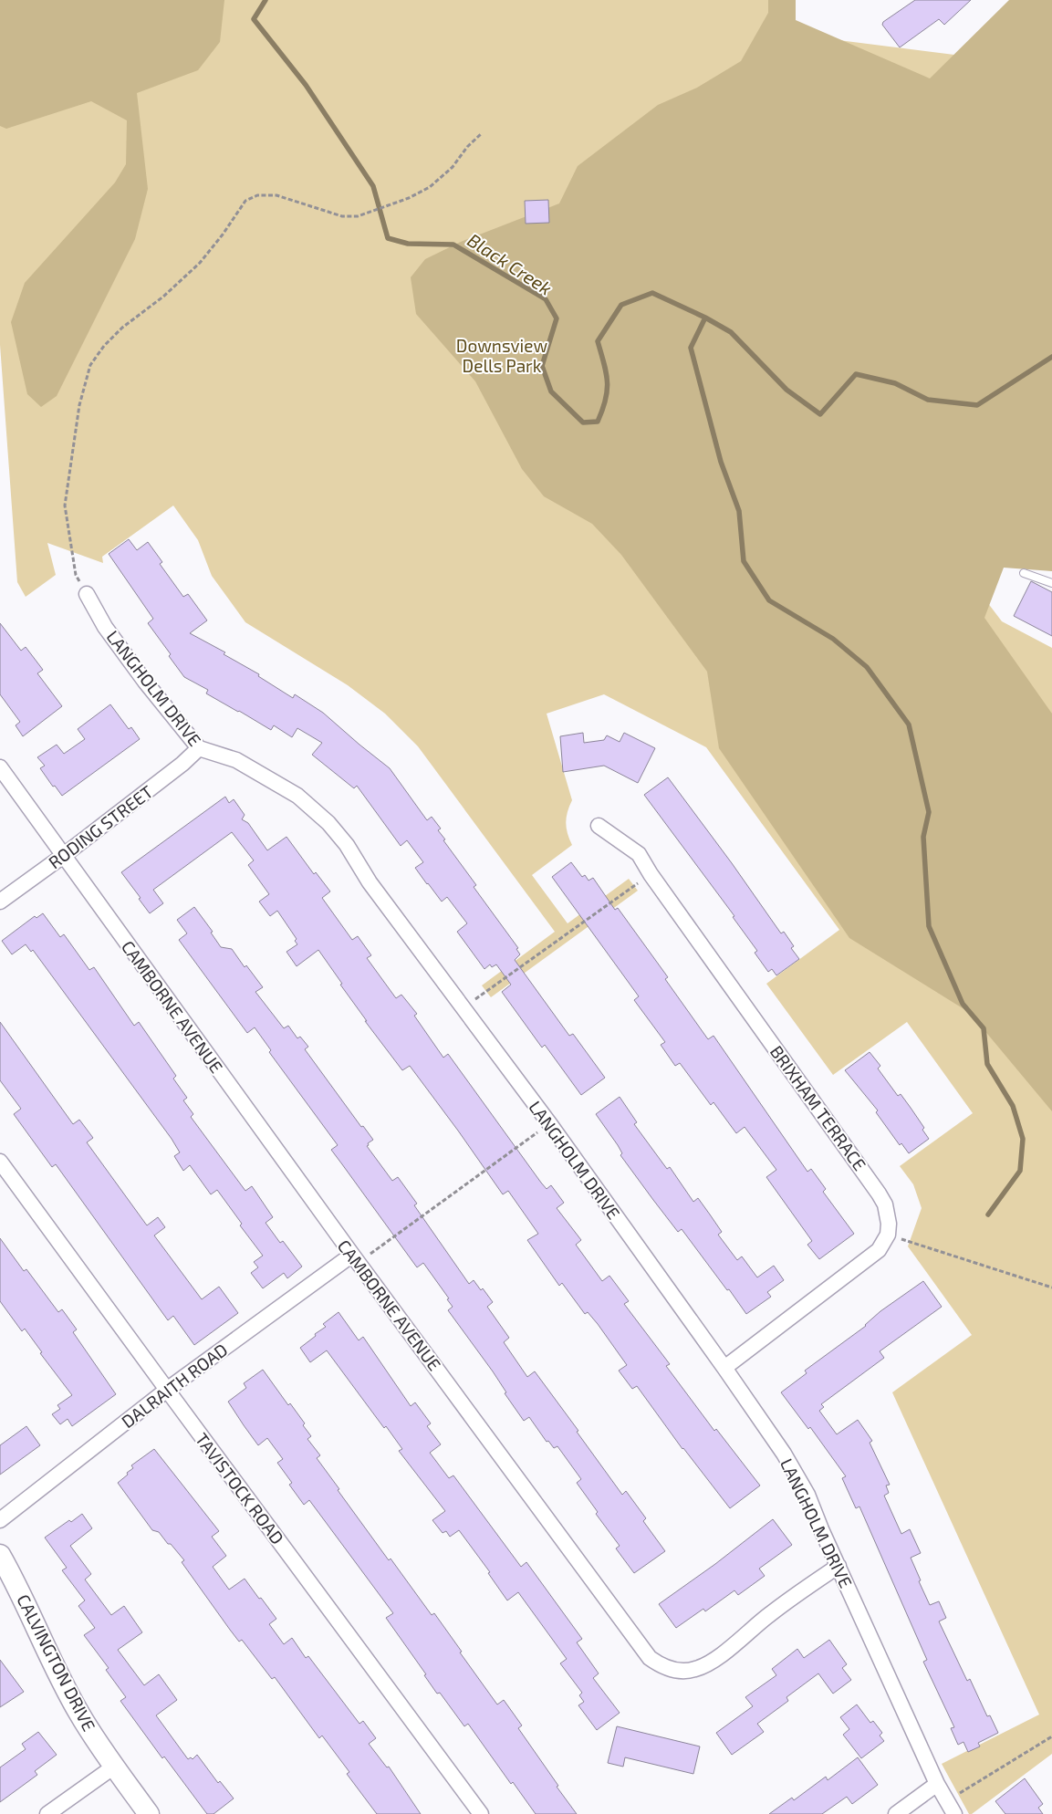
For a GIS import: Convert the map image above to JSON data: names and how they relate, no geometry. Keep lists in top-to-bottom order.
{
  "streets": {
    "street": [
      "LANGHOLM DRIVE",
      "RODING STREET",
      "CAMBORNE AVENUE",
      "BRIXHAM TERRACE",
      "DALRAITH ROAD",
      "TAVISTOCK ROAD",
      "CALVINGTON DRIVE"
    ]
  },
  "crossings": [
    ["LANGHOLM DRIVE", "RODING STREET"],
    ["LANGHOLM DRIVE", "CAMBORNE AVENUE"],
    ["RODING STREET", "CAMBORNE AVENUE"],
    ["CAMBORNE AVENUE", "DALRAITH ROAD"],
    ["DALRAITH ROAD", "TAVISTOCK ROAD"]
  ],
  "water": ["Black Creek"],
  "parks": ["Downsview Dells Park"]
}
